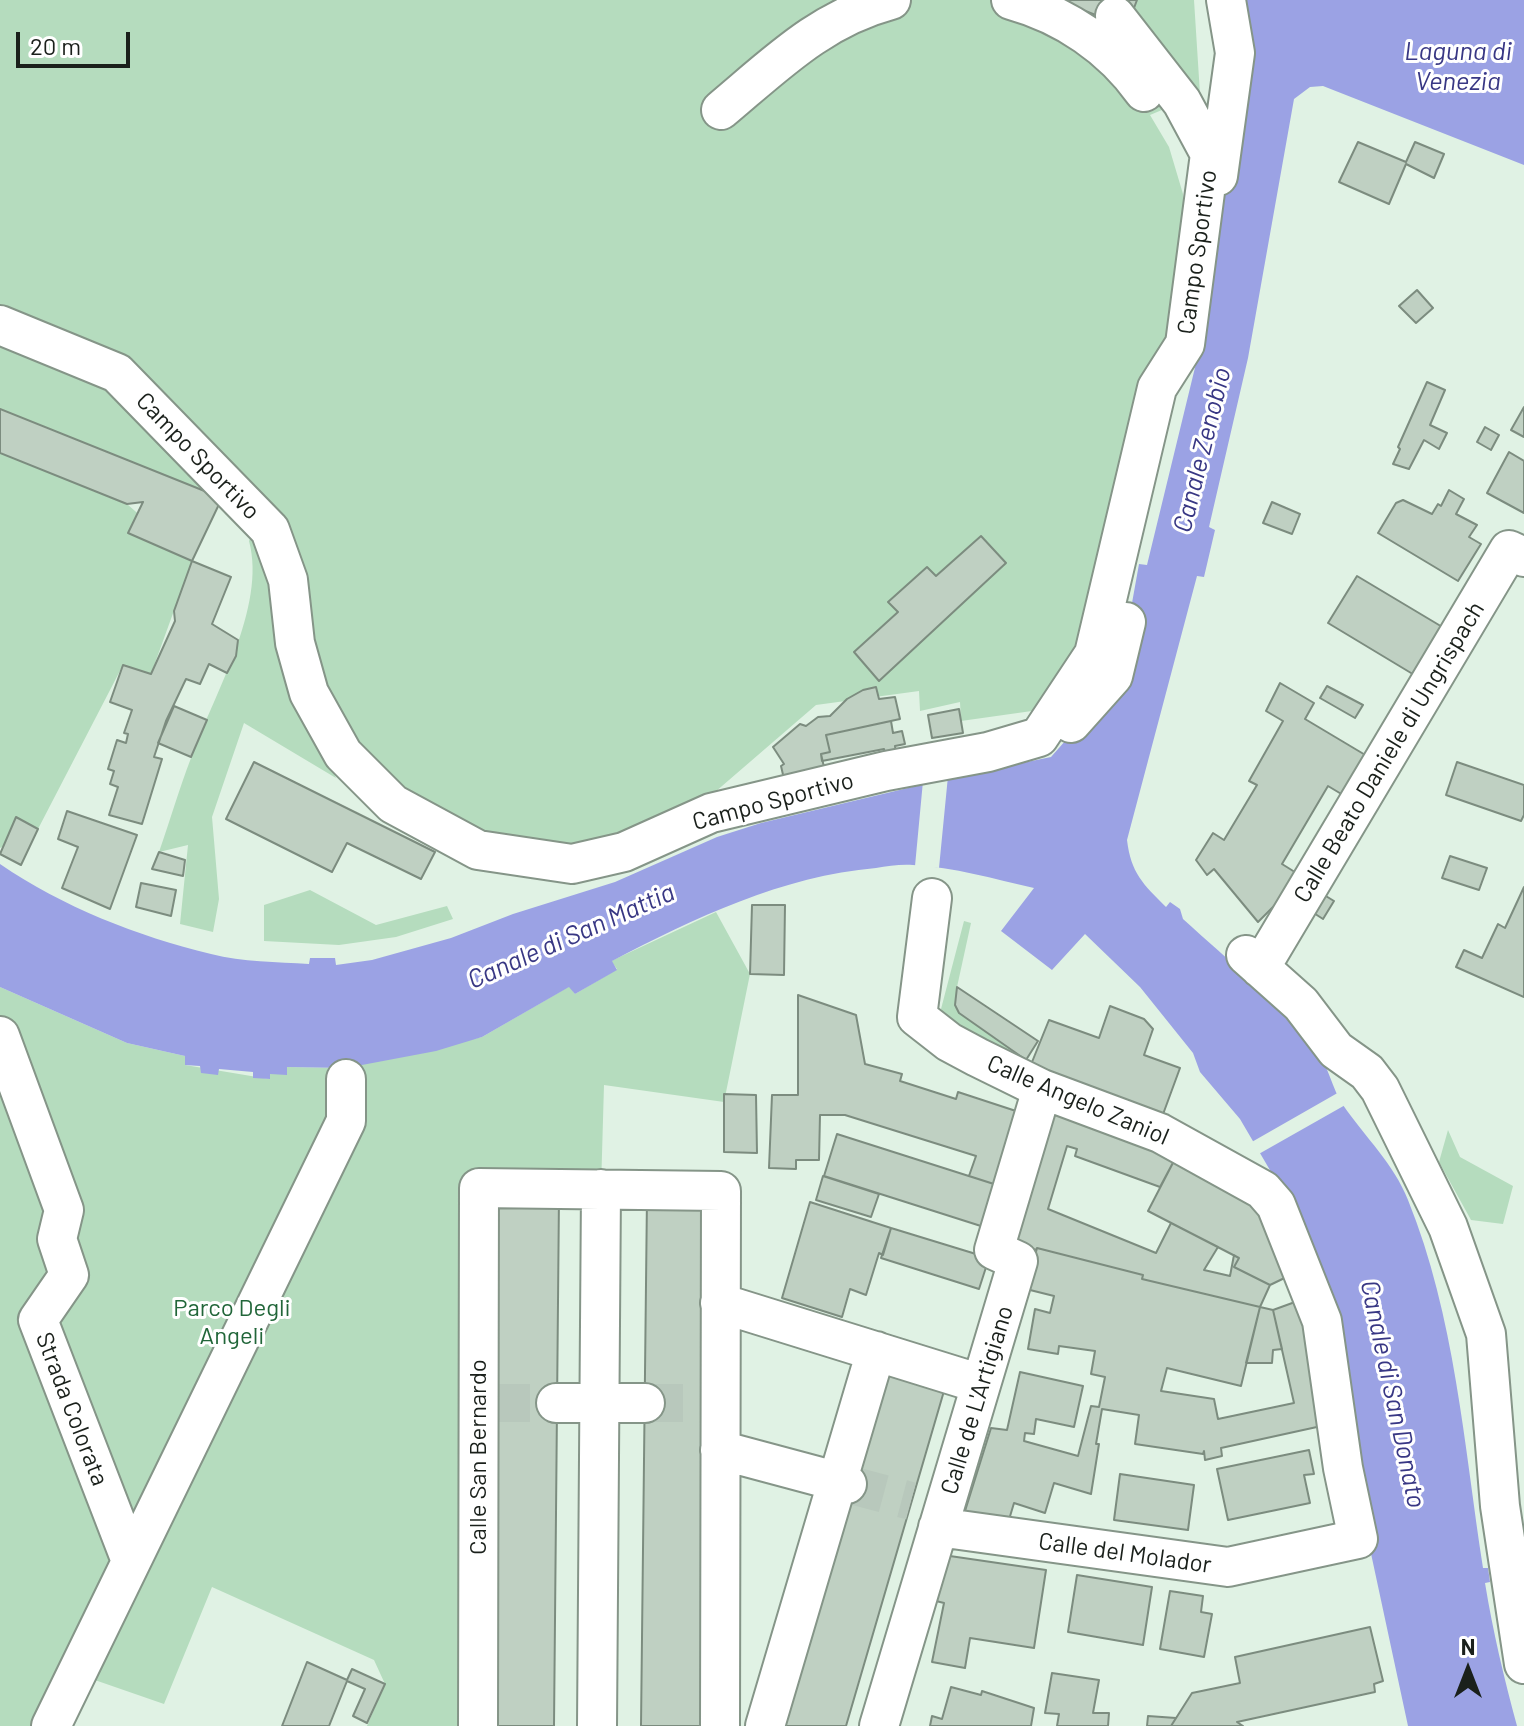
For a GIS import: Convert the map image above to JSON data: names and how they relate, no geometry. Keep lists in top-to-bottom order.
{
  "streets": {
    "street": [
      "Campo Sportivo",
      "Calle Beato Daniele di Ungrispach",
      "Calle Angelo Zaniol",
      "Calle de L'Artigiano",
      "Strada Colorata",
      "Calle San Bernardo",
      "Calle del Molador"
    ]
  },
  "crossings": [
    ["Calle Angelo Zaniol", "Calle de L'Artigiano"],
    ["Calle Angelo Zaniol", "Calle del Molador"],
    ["Calle de L'Artigiano", "Calle del Molador"]
  ],
  "water": [
    "Laguna di Venezia",
    "Canale Zenobio",
    "Canale di San Mattia",
    "Canale di San Donato"
  ],
  "parks": ["Parco Degli Angeli"],
  "scale_bar": "20 m",
  "north": "top"
}
